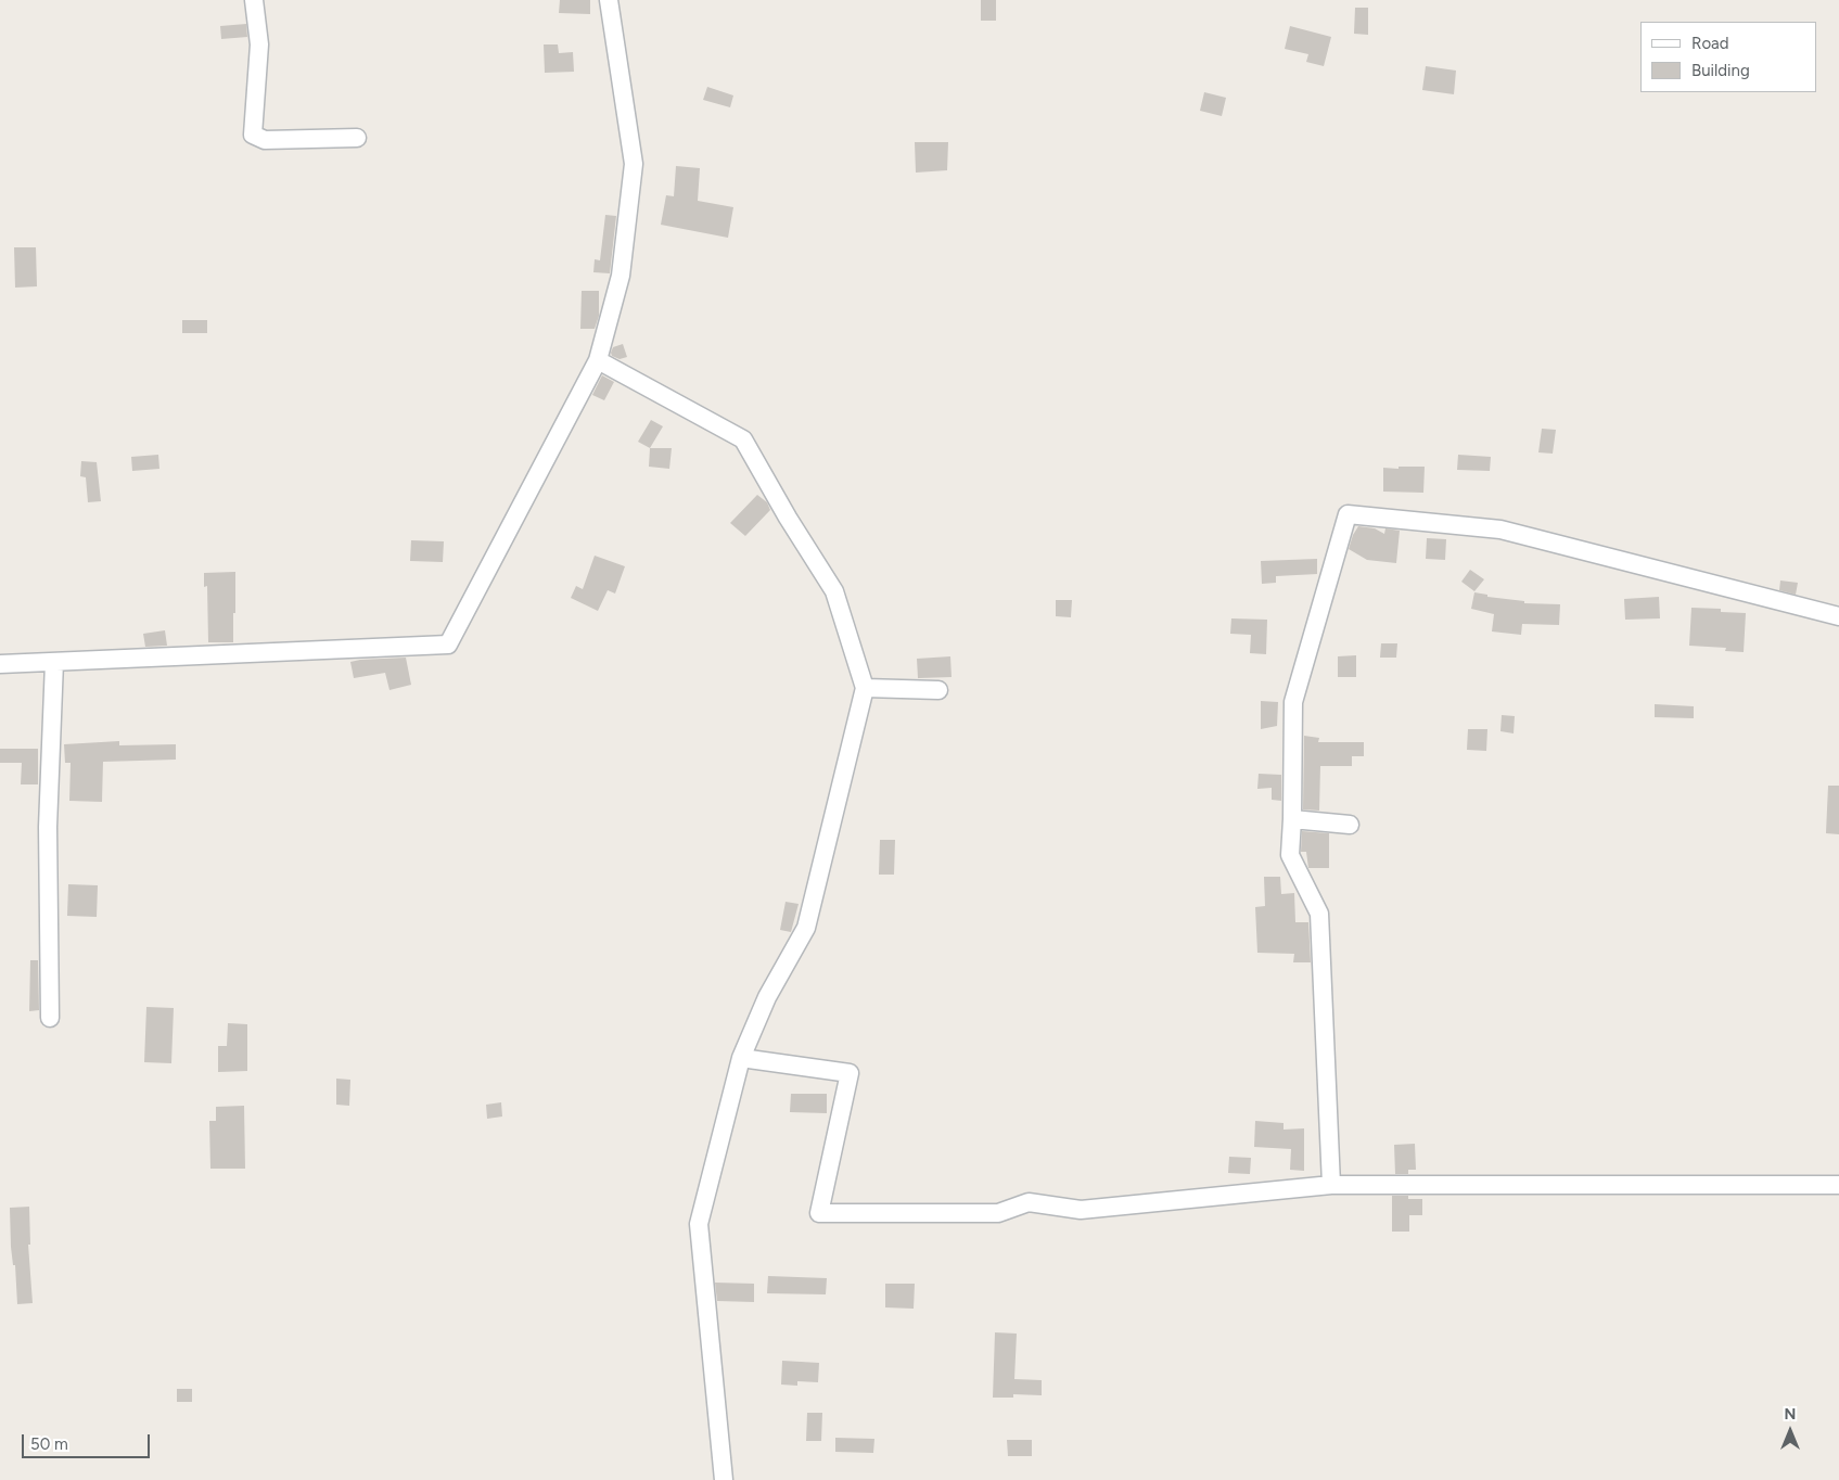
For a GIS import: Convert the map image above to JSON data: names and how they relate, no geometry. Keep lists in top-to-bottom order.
{
  "legend": ["Road", "Building"],
  "scale_bar": "50 m",
  "north": "top"
}
